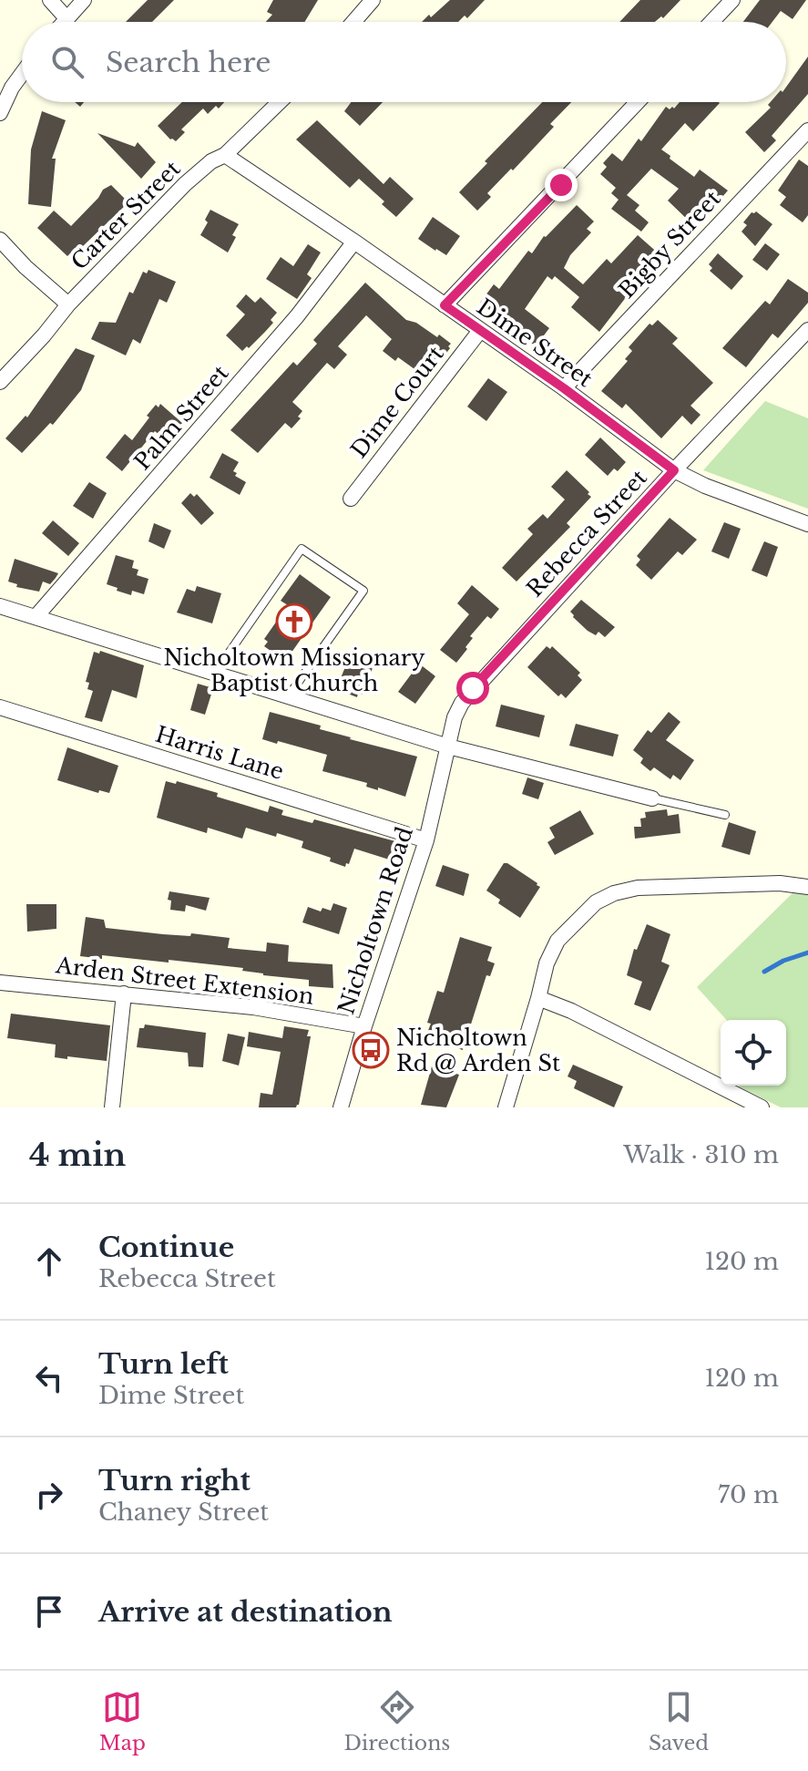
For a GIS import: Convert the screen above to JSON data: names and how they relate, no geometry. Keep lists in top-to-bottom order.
{
  "streets": {
    "street": [
      "Carter Street",
      "Bigby Street",
      "Dime Street",
      "Dime Court",
      "Palm Street",
      "Rebecca Street",
      "Harris Lane",
      "Nicholtown Road",
      "Arden Street Extension"
    ]
  },
  "crossings": [
    ["Carter Street", "Dime Street"],
    ["Bigby Street", "Dime Street"],
    ["Dime Street", "Dime Court"],
    ["Dime Street", "Palm Street"],
    ["Dime Street", "Rebecca Street"],
    ["Rebecca Street", "Nicholtown Road"],
    ["Harris Lane", "Nicholtown Road"],
    ["Nicholtown Road", "Arden Street Extension"]
  ],
  "places": {
    "church": ["Nicholtown Missionary Baptist Church"],
    "bus stop": ["Nicholtown Rd @ Arden St"]
  },
  "page": {
    "search": "Search here",
    "heading": ["4 min", "Walk · 310 m"],
    "list": [
      ["Continue", "Rebecca Street", "120 m"],
      ["Turn left", "Dime Street", "120 m"],
      ["Turn right", "Chaney Street", "70 m"],
      "Arrive at destination"
    ],
    "nav": ["Map", "Directions", "Saved"]
  }
}
